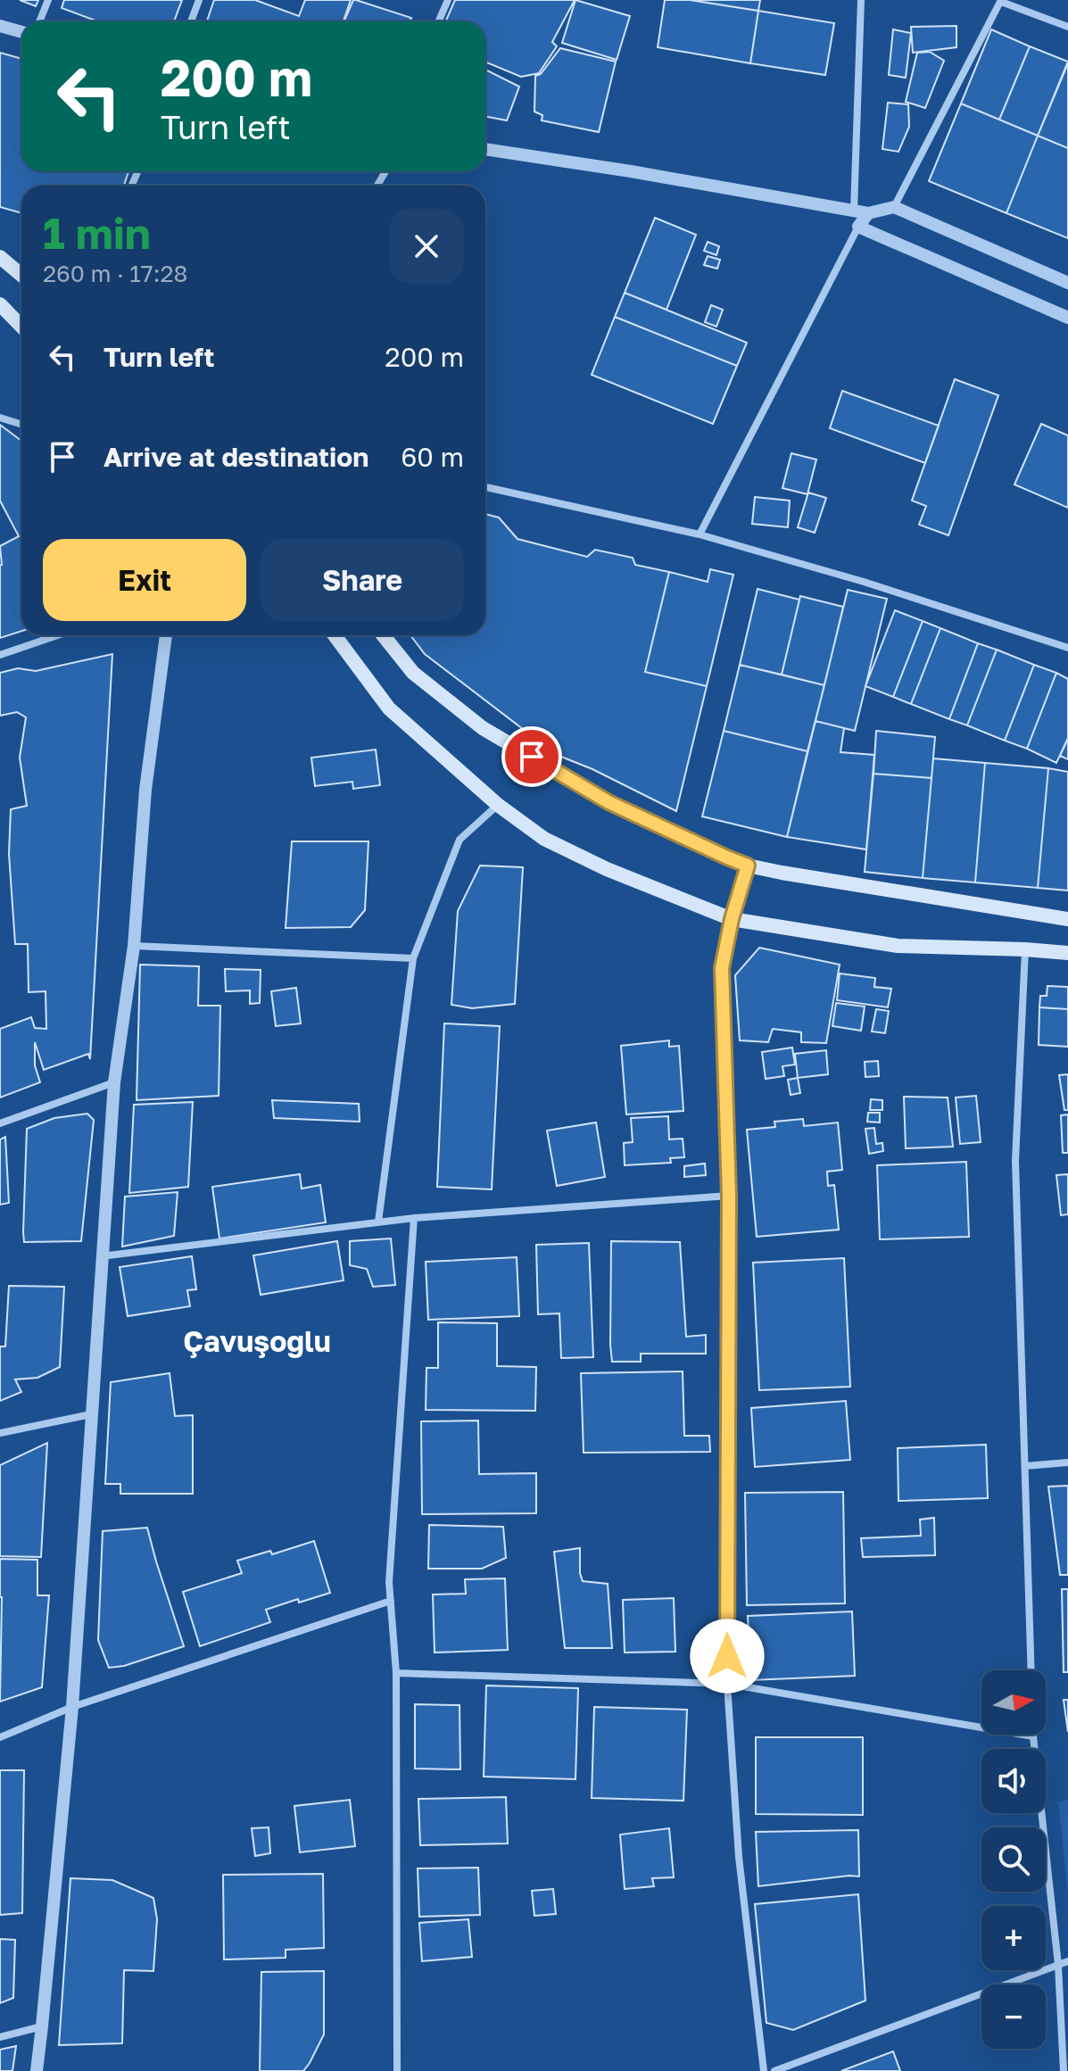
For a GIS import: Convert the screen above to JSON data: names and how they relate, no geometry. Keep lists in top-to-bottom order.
{
  "districts": ["Çavuşoğlu"],
  "north": "right",
  "page": {
    "turn": ["200 m", "Turn left"],
    "heading": ["1 min", "260 m · 17:28"],
    "list": [
      {
        "name": "Turn left",
        "value": "200 m"
      },
      {
        "name": "Arrive at destination",
        "value": "60 m"
      }
    ],
    "buttons": ["Exit", "Share"],
    "map_buttons": ["+", "−"]
  }
}
